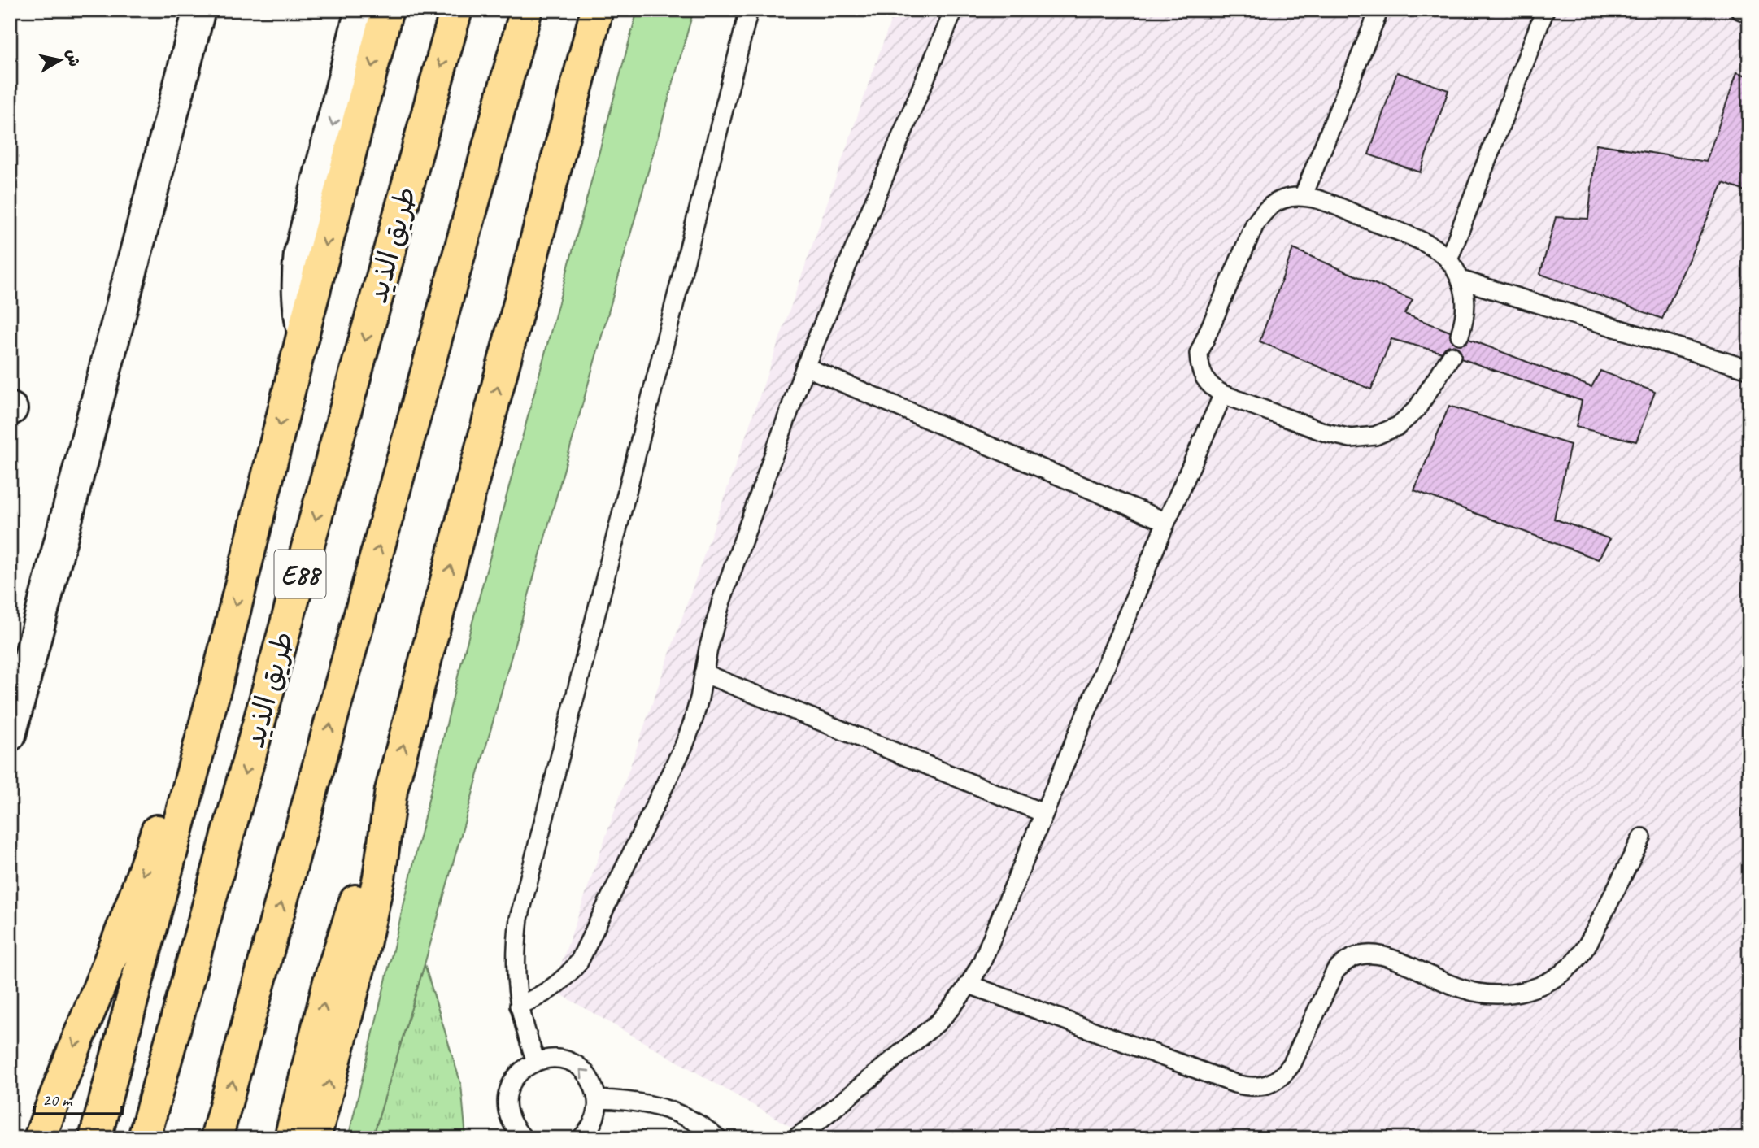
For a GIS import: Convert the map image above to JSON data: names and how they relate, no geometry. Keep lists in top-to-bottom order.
{
  "streets": {
    "highway": ["طريق الذيد", "E88"]
  },
  "scale_bar": "20 m",
  "north": "right"
}
